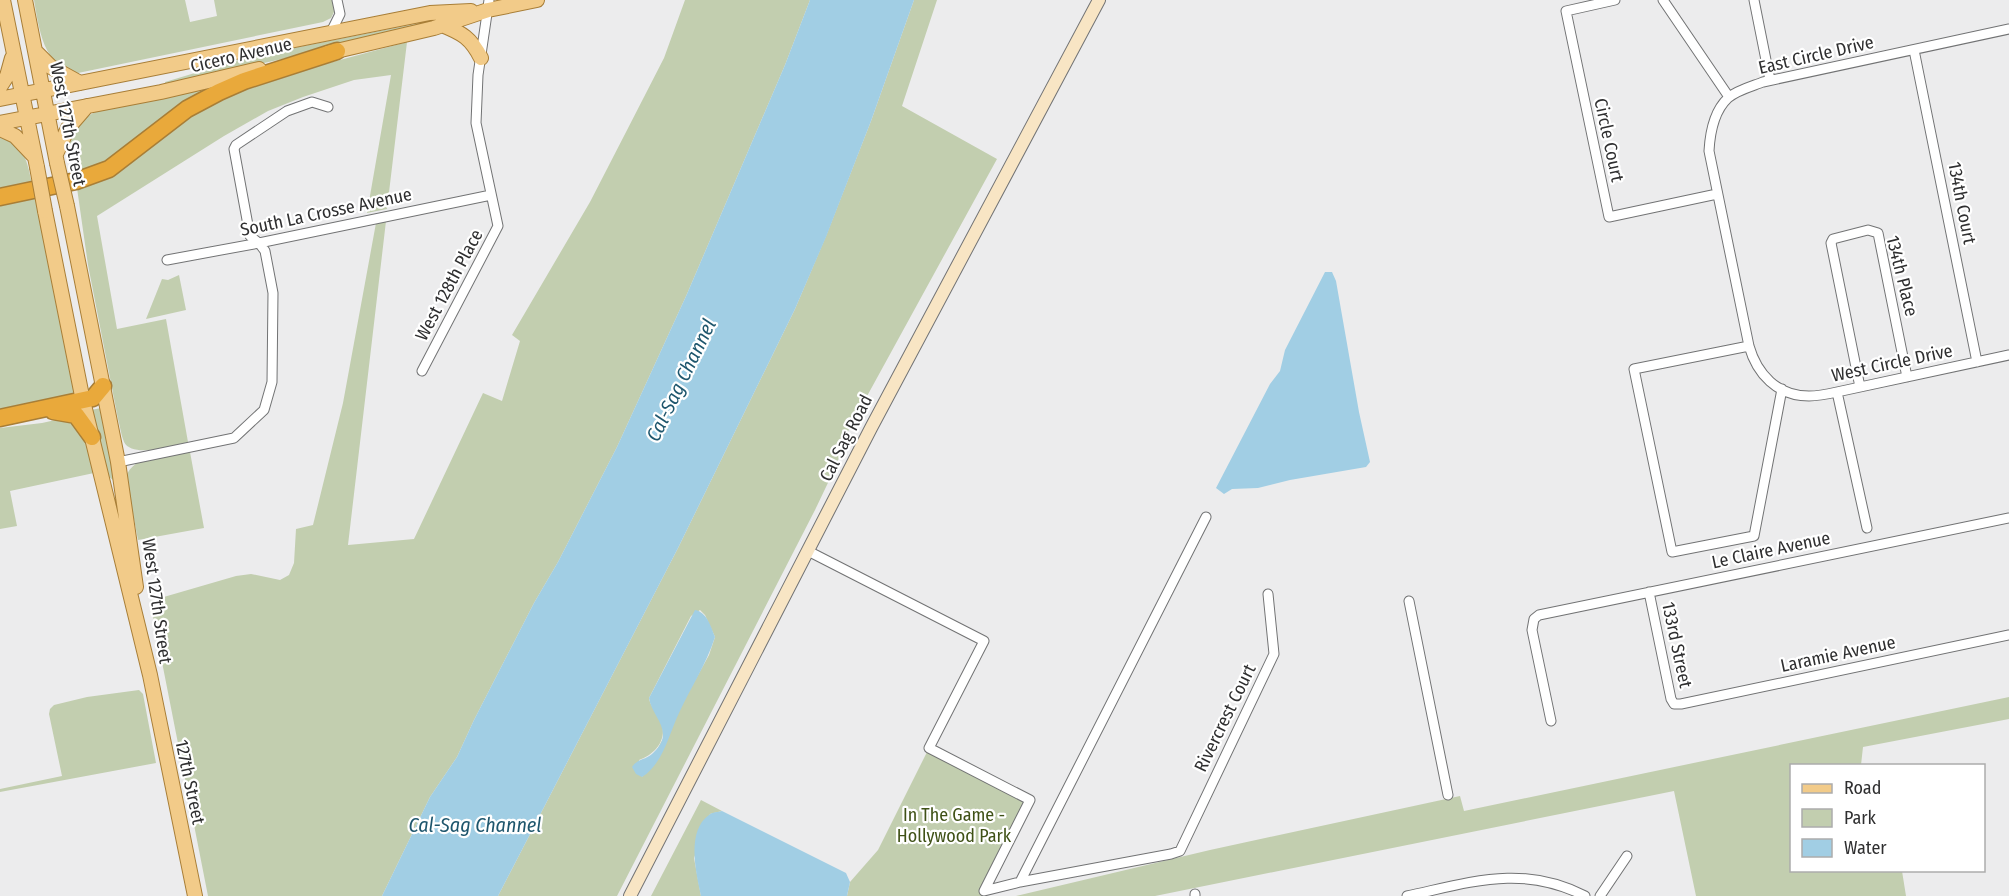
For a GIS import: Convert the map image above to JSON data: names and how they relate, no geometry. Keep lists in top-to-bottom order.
{
  "streets": {
    "main road": [
      "Cicero Avenue",
      "West 127th Street",
      "Cal Sag Road",
      "127th Street"
    ],
    "street": [
      "East Circle Drive",
      "Circle Court",
      "134th Court",
      "South La Crosse Avenue",
      "134th Place",
      "West 128th Place",
      "West Circle Drive",
      "Le Claire Avenue",
      "133rd Street",
      "Laramie Avenue",
      "Rivercrest Court"
    ]
  },
  "crossings": [
    ["Cicero Avenue", "West 127th Street"],
    ["Cicero Avenue", "West 128th Place"],
    ["East Circle Drive", "134th Court"],
    ["West 127th Street", "127th Street"],
    ["134th Court", "West Circle Drive"],
    ["South La Crosse Avenue", "West 128th Place"],
    ["134th Place", "West Circle Drive"],
    ["Le Claire Avenue", "133rd Street"],
    ["133rd Street", "Laramie Avenue"]
  ],
  "water": ["Cal-Sag Channel"],
  "parks": ["In The Game - Hollywood Park"],
  "legend": ["Road", "Park", "Water"]
}
